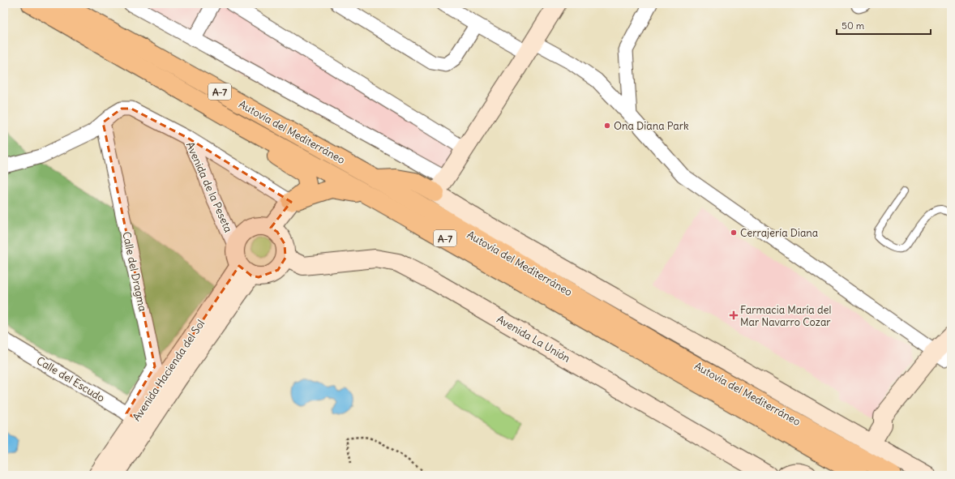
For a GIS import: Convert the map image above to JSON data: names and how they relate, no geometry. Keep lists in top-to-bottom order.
{
  "streets": {
    "highway": ["A-7", "Autovía del Mediterráneo"],
    "street": [
      "Avenida de la Peseta",
      "Calle del Dragma",
      "Avenida La Unión",
      "Avenida Hacienda del Sol",
      "Calle del Escudo"
    ]
  },
  "crossings": [
    ["Avenida de la Peseta", "Calle del Dragma"],
    ["Avenida de la Peseta", "Avenida La Unión"],
    ["Avenida de la Peseta", "Avenida Hacienda del Sol"],
    ["Calle del Dragma", "Avenida Hacienda del Sol"],
    ["Calle del Dragma", "Calle del Escudo"],
    ["Avenida La Unión", "Avenida Hacienda del Sol"],
    ["Avenida Hacienda del Sol", "Calle del Escudo"]
  ],
  "places": {
    "other": ["Ona Diana Park", "Cerrajería Diana"],
    "health": ["Farmacia María del Mar Navarro Cozar"]
  },
  "scale_bar": "50 m"
}
